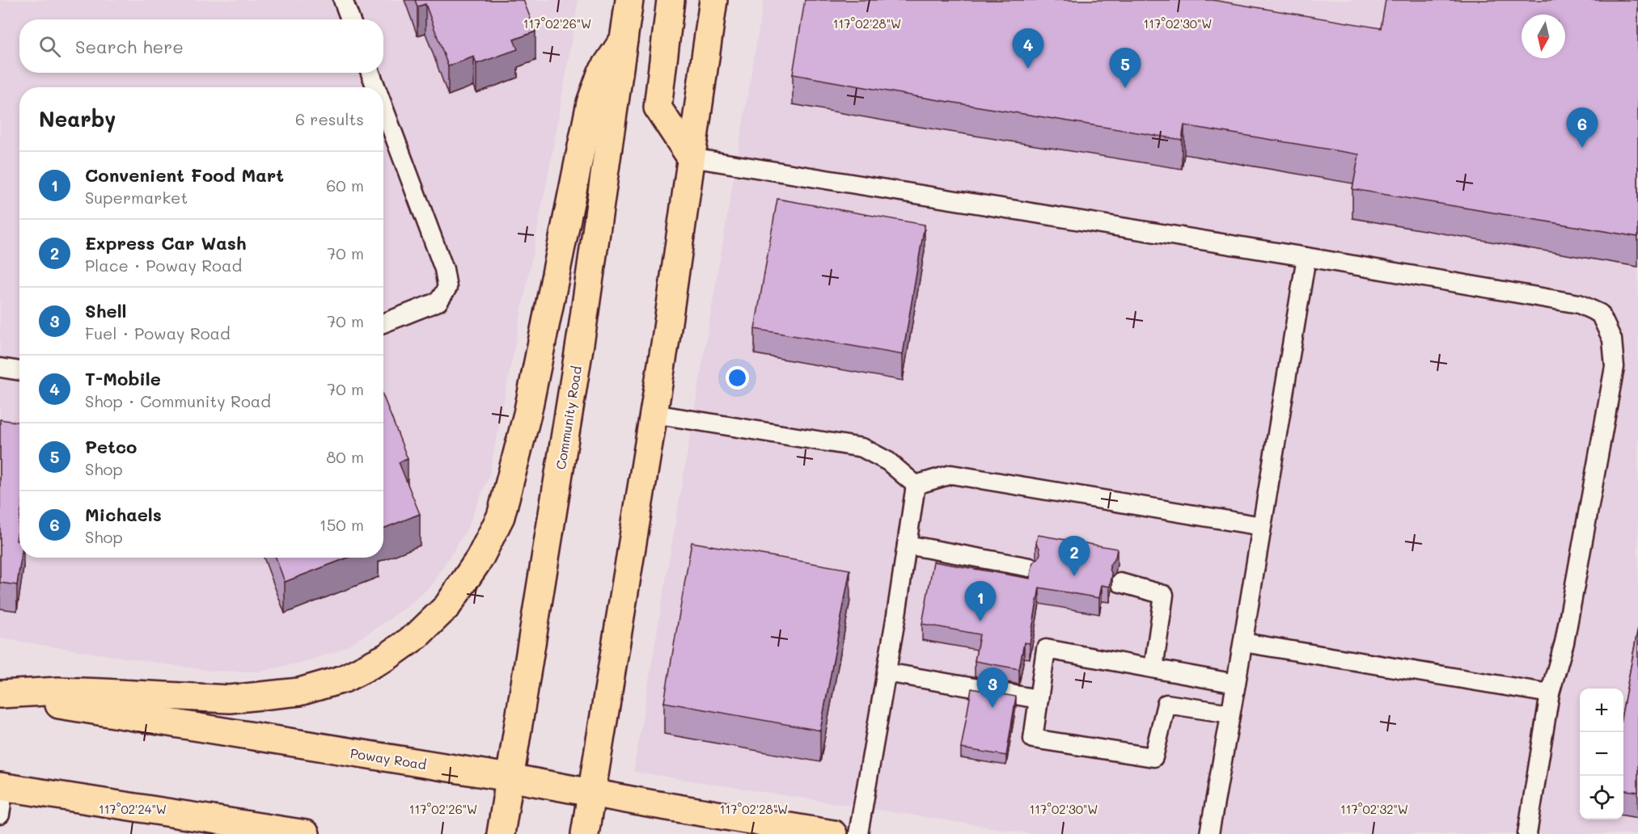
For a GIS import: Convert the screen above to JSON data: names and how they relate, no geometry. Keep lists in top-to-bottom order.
{
  "streets": {
    "main road": ["Community Road", "Poway Road"]
  },
  "crossings": [
    ["Community Road", "Poway Road"]
  ],
  "north": "bottom",
  "page": {
    "search": "Search here",
    "pins": [
      "4",
      "5",
      "6",
      "2",
      "1",
      "3"
    ],
    "heading": ["Nearby", "6 results"],
    "list": [
      {
        "mark": "1",
        "name": "Convenient Food Mart",
        "note": "Supermarket",
        "value": "60 m"
      },
      {
        "mark": "2",
        "name": "Express Car Wash",
        "note": "Place · Poway Road",
        "value": "70 m"
      },
      {
        "mark": "3",
        "name": "Shell",
        "note": "Fuel · Poway Road",
        "value": "70 m"
      },
      {
        "mark": "4",
        "name": "T-Mobile",
        "note": "Shop · Community Road",
        "value": "70 m"
      },
      {
        "mark": "5",
        "name": "Petco",
        "note": "Shop",
        "value": "80 m"
      },
      {
        "mark": "6",
        "name": "Michaels",
        "note": "Shop",
        "value": "150 m"
      }
    ],
    "map_buttons": ["+", "−"]
  },
  "coordinates": [
    "117°02'26\"W",
    "117°02'28\"W",
    "117°02'30\"W",
    "117°02'24\"W",
    "117°02'32\"W"
  ]
}
